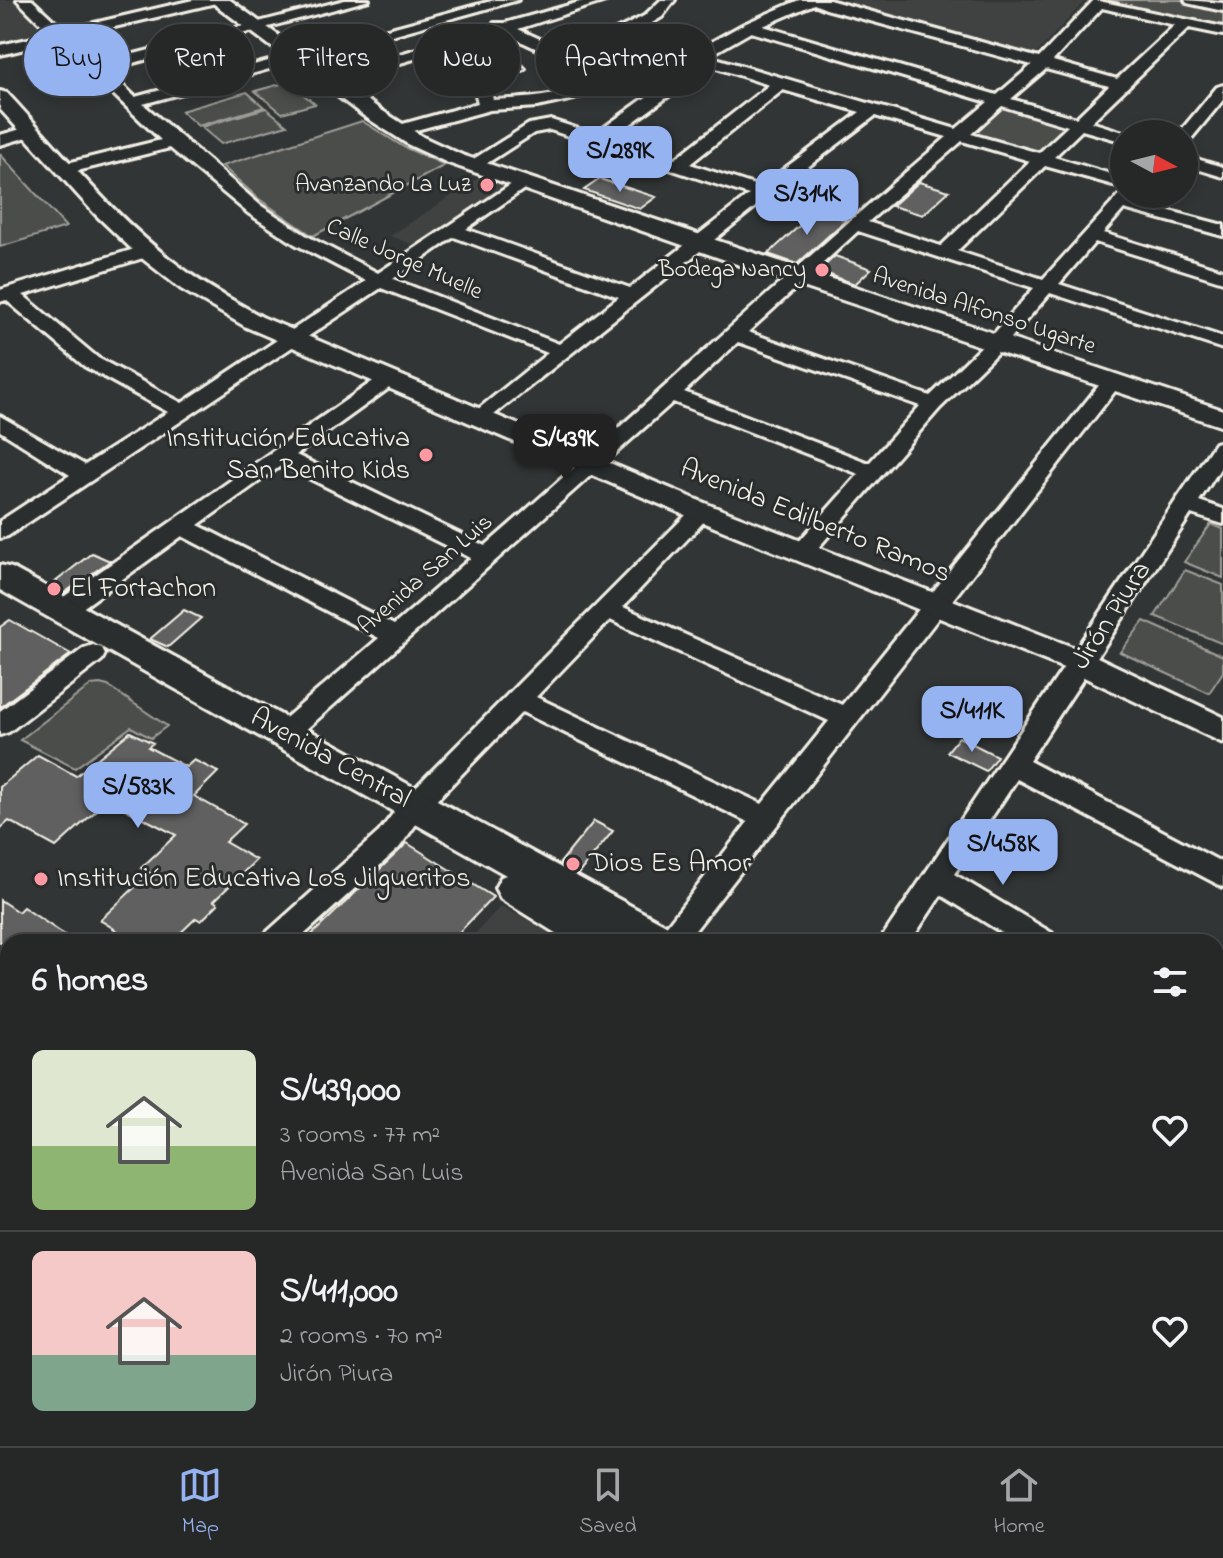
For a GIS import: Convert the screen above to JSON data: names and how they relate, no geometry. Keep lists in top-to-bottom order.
{
  "streets": {
    "main road": ["Avenida Central"],
    "street": [
      "Calle Jorge Muelle",
      "Avenida Alfonso Ugarte",
      "Avenida Edilberto Ramos",
      "Avenida San Luis",
      "Jirón Piura"
    ]
  },
  "crossings": [
    ["Avenida Alfonso Ugarte", "Avenida San Luis"],
    ["Avenida Edilberto Ramos", "Avenida San Luis"],
    ["Avenida Edilberto Ramos", "Jirón Piura"],
    ["Avenida San Luis", "Avenida Central"]
  ],
  "places": [
    "Avanzando La Luz",
    "Bodega Nancy",
    "Institución Educativa San Benito Kids",
    "El Fortachon",
    "Dios Es Amor",
    "Institución Educativa Los Jilgueritos"
  ],
  "north": "right",
  "page": {
    "chip": [
      "Buy",
      "Rent",
      "Filters",
      "New",
      "Apartment"
    ],
    "price": [
      "S/289K",
      "S/314K",
      "S/439K",
      "S/411K",
      "S/583K",
      "S/458K"
    ],
    "heading": "6 homes",
    "list": [
      {
        "name": "S/439,000",
        "note": "3 rooms · 77 m² · Avenida San Luis"
      },
      {
        "name": "S/411,000",
        "note": "2 rooms · 70 m² · Jirón Piura"
      }
    ],
    "tabs": ["Map", "Saved", "Home"]
  }
}
